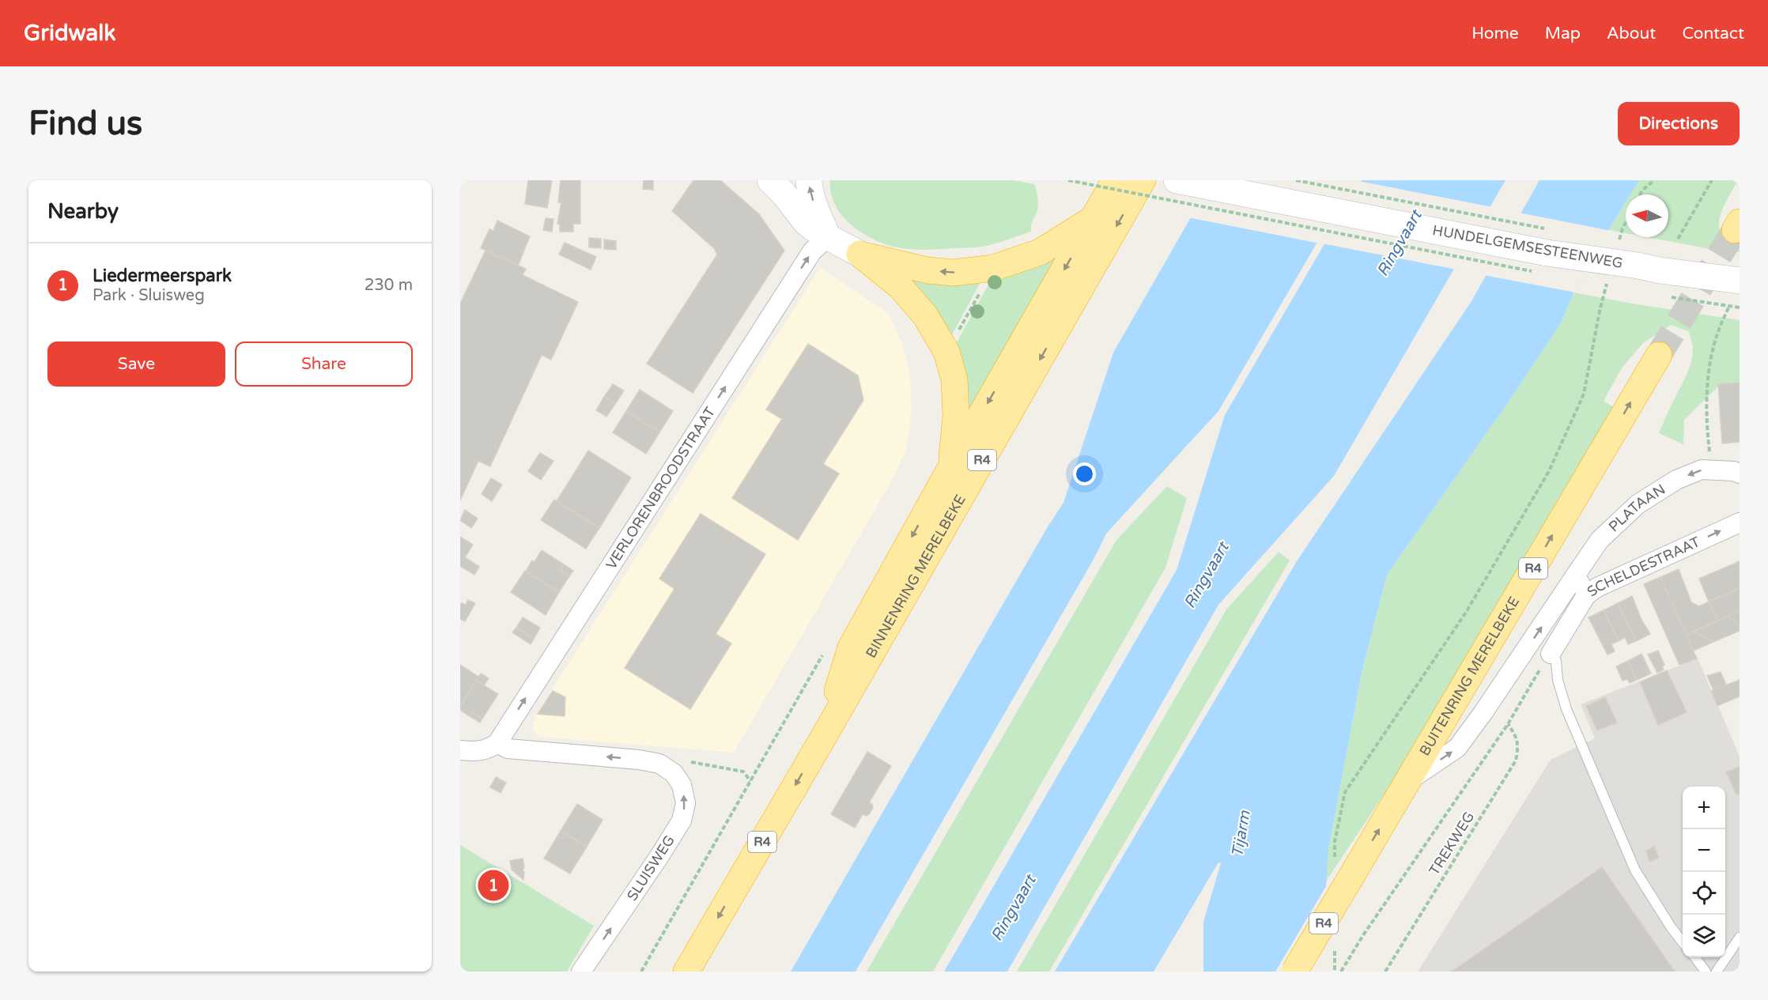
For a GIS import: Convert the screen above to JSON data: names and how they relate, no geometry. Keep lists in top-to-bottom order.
{
  "streets": {
    "highway": ["R4", "BINNENRING MERELBEKE", "BUITENRING MERELBEKE"],
    "main road": ["HUNDELGEMSESTEENWEG"],
    "street": [
      "VERLORENBROODSTRAAT",
      "PLATAAN",
      "SCHELDESTRAAT",
      "SLUISWEG"
    ],
    "path": ["TREKWEG"]
  },
  "crossings": [
    ["R4", "BUITENRING MERELBEKE"],
    ["VERLORENBROODSTRAAT", "SLUISWEG"],
    ["PLATAAN", "BUITENRING MERELBEKE"]
  ],
  "one_way": ["VERLORENBROODSTRAAT", "SCHELDESTRAAT", "BUITENRING MERELBEKE"],
  "water": ["Ringvaart", "Tijarm"],
  "north": "left",
  "page": {
    "header": "Gridwalk",
    "nav": [
      "Home",
      "Map",
      "About",
      "Contact"
    ],
    "buttons": [
      "Directions",
      ["Save", "Share"]
    ],
    "title": "Find us",
    "heading": "Nearby",
    "list": [
      {
        "mark": "1",
        "name": "Liedermeerspark",
        "note": "Park · Sluisweg",
        "value": "230 m"
      }
    ],
    "map_buttons": ["+", "−"],
    "pins": "1"
  }
}
